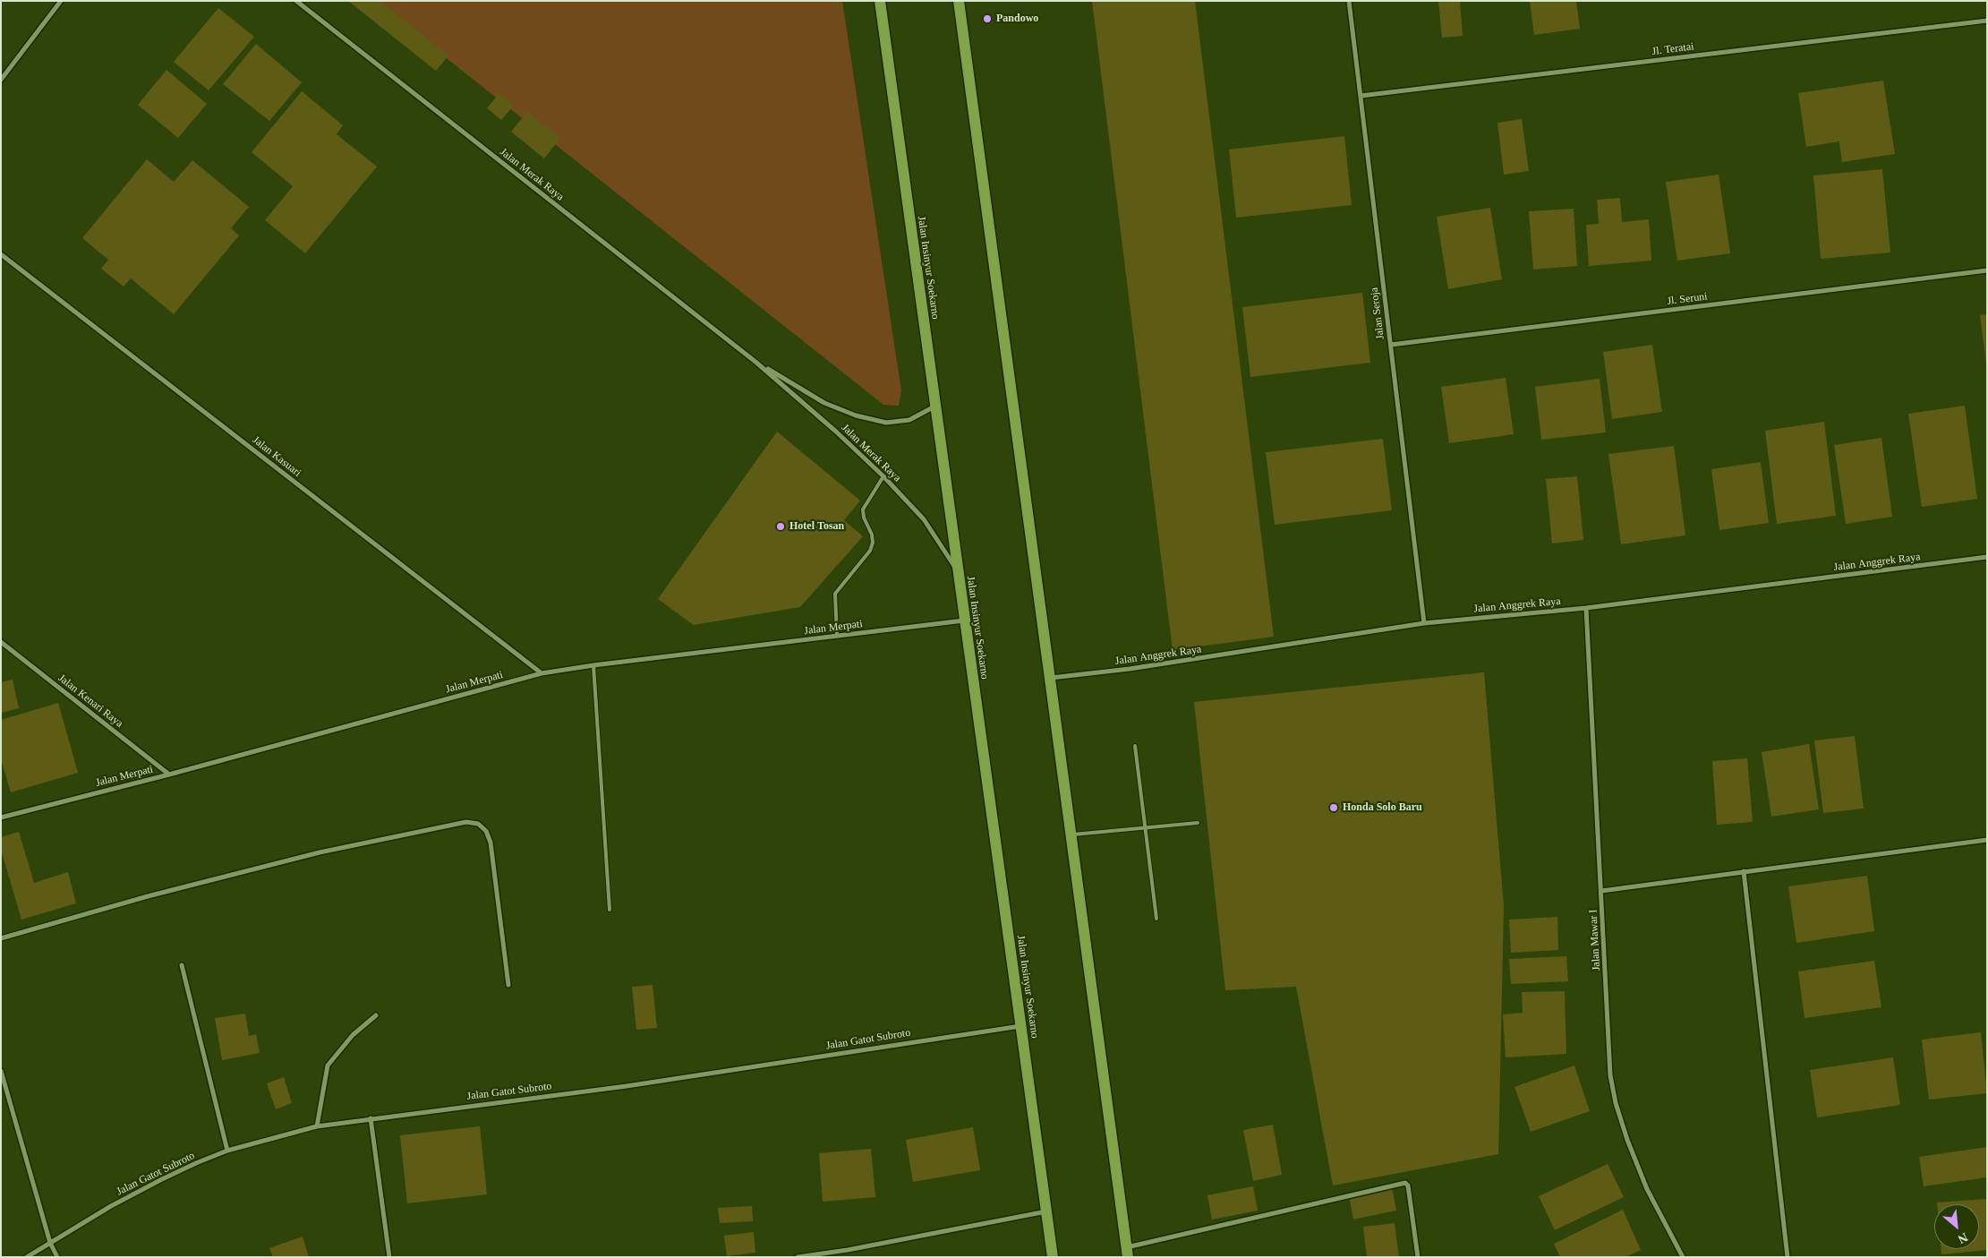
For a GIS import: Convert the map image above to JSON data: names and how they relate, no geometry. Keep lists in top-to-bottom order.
{
  "streets": {
    "main road": ["Jalan Insinyur Soekarno"],
    "street": [
      "Jl. Teratai",
      "Jalan Merak Raya",
      "Jl. Seruni",
      "Jalan Seroja",
      "Jalan Kasuari",
      "Jalan Anggrek Raya",
      "Jalan Merpati",
      "Jalan Kenari Raya",
      "Jalan Mawar I",
      "Jalan Gatot Subroto"
    ]
  },
  "crossings": [
    ["Jl. Teratai", "Jalan Seroja"],
    ["Jalan Merak Raya", "Jalan Insinyur Soekarno"],
    ["Jalan Insinyur Soekarno", "Jalan Merpati"],
    ["Jalan Insinyur Soekarno", "Jalan Gatot Subroto"],
    ["Jl. Seruni", "Jalan Seroja"],
    ["Jalan Seroja", "Jalan Anggrek Raya"],
    ["Jalan Kasuari", "Jalan Merpati"],
    ["Jalan Anggrek Raya", "Jalan Mawar I"],
    ["Jalan Merpati", "Jalan Kenari Raya"]
  ],
  "places": ["Pandowo", "Hotel Tosan", "Honda Solo Baru"],
  "north": "bottom right"
}
